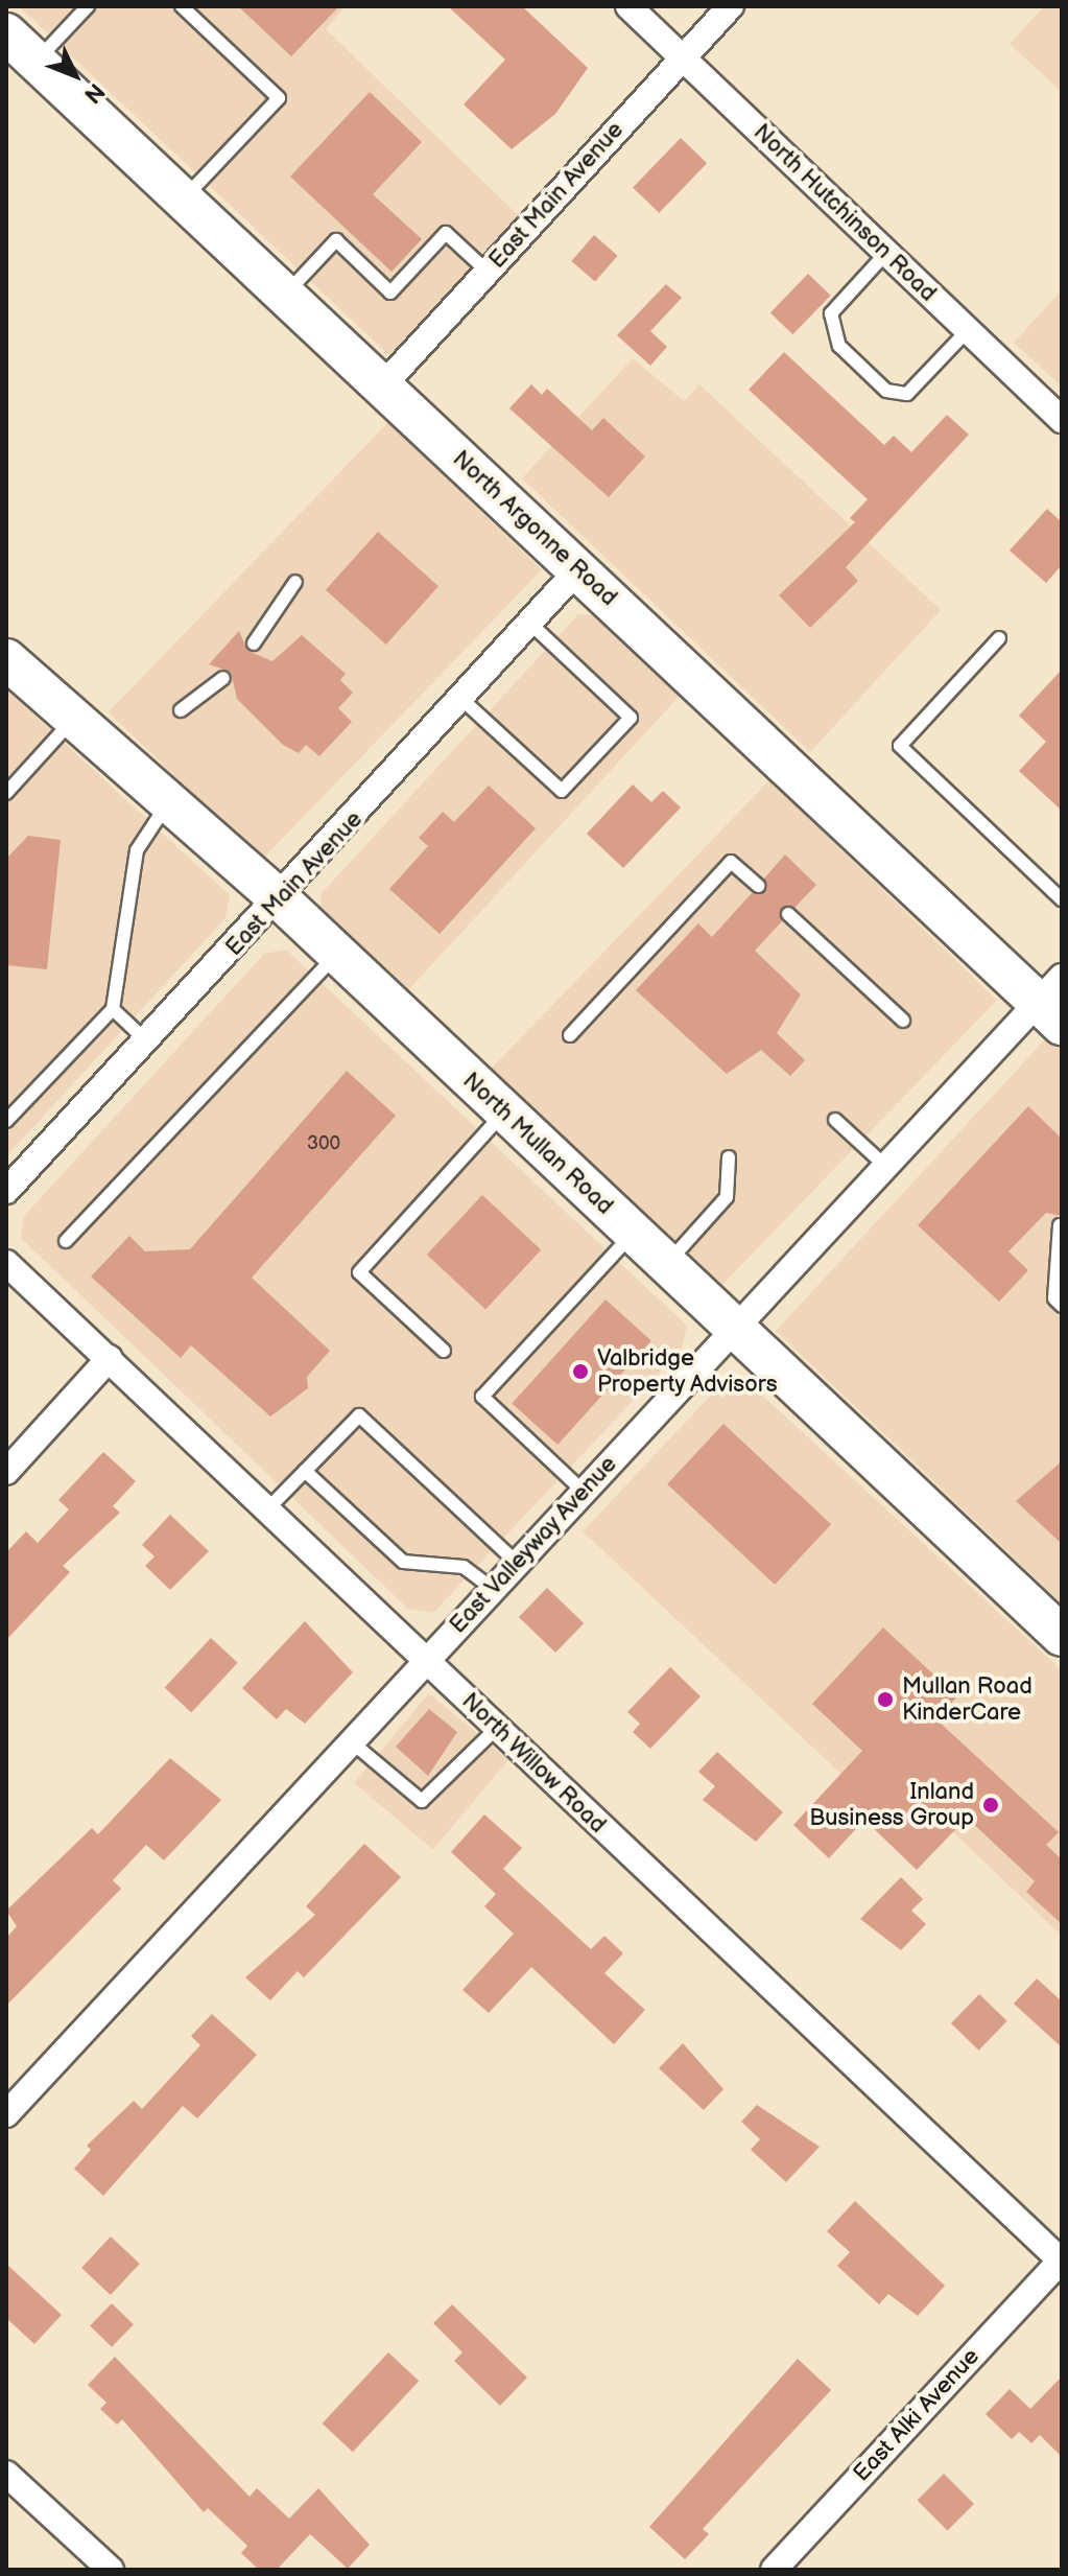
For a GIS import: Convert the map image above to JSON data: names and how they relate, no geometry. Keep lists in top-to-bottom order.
{
  "streets": {
    "main road": ["North Argonne Road", "North Mullan Road"],
    "street": [
      "East Main Avenue",
      "North Hutchinson Road",
      "East Valleyway Avenue",
      "North Willow Road",
      "East Alki Avenue"
    ]
  },
  "crossings": [
    ["East Main Avenue", "North Hutchinson Road"],
    ["East Main Avenue", "North Argonne Road"],
    ["East Main Avenue", "North Mullan Road"],
    ["North Argonne Road", "East Valleyway Avenue"],
    ["North Mullan Road", "East Valleyway Avenue"],
    ["East Valleyway Avenue", "North Willow Road"],
    ["North Willow Road", "East Alki Avenue"]
  ],
  "places": ["Valbridge Property Advisors", "Mullan Road KinderCare", "Inland Business Group"],
  "house_numbers": ["300"],
  "north": "bottom right"
}
